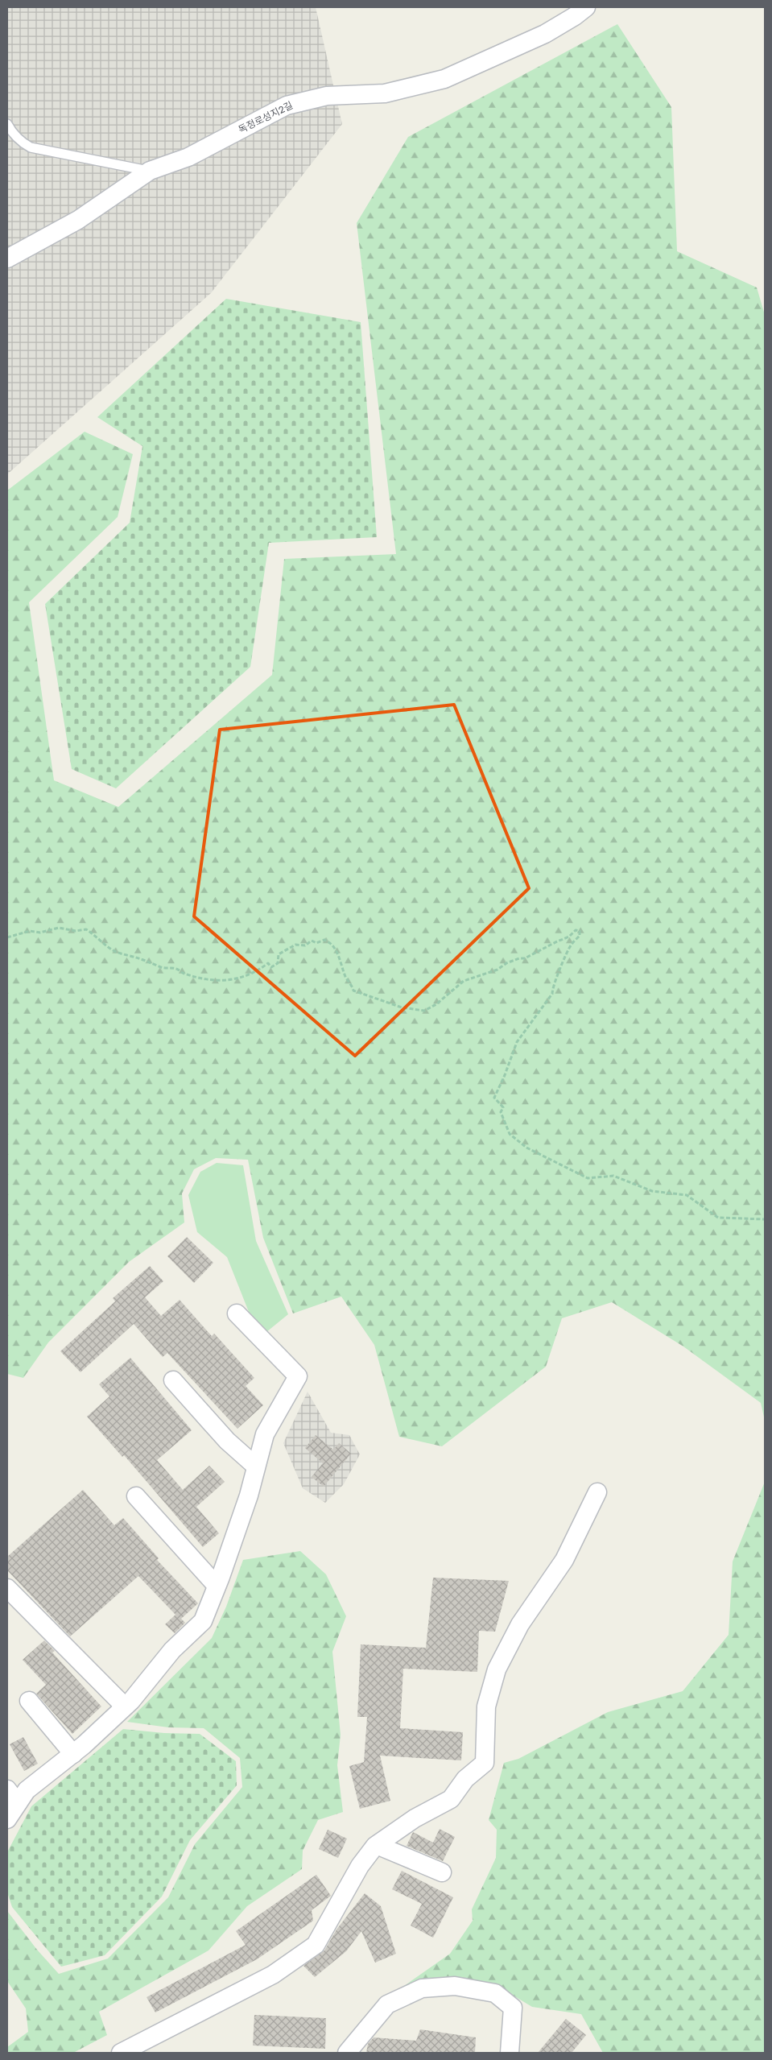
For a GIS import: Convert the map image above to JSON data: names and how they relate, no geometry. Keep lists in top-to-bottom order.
{
  "streets": {
    "street": ["독정로성지2길"]
  }
}
